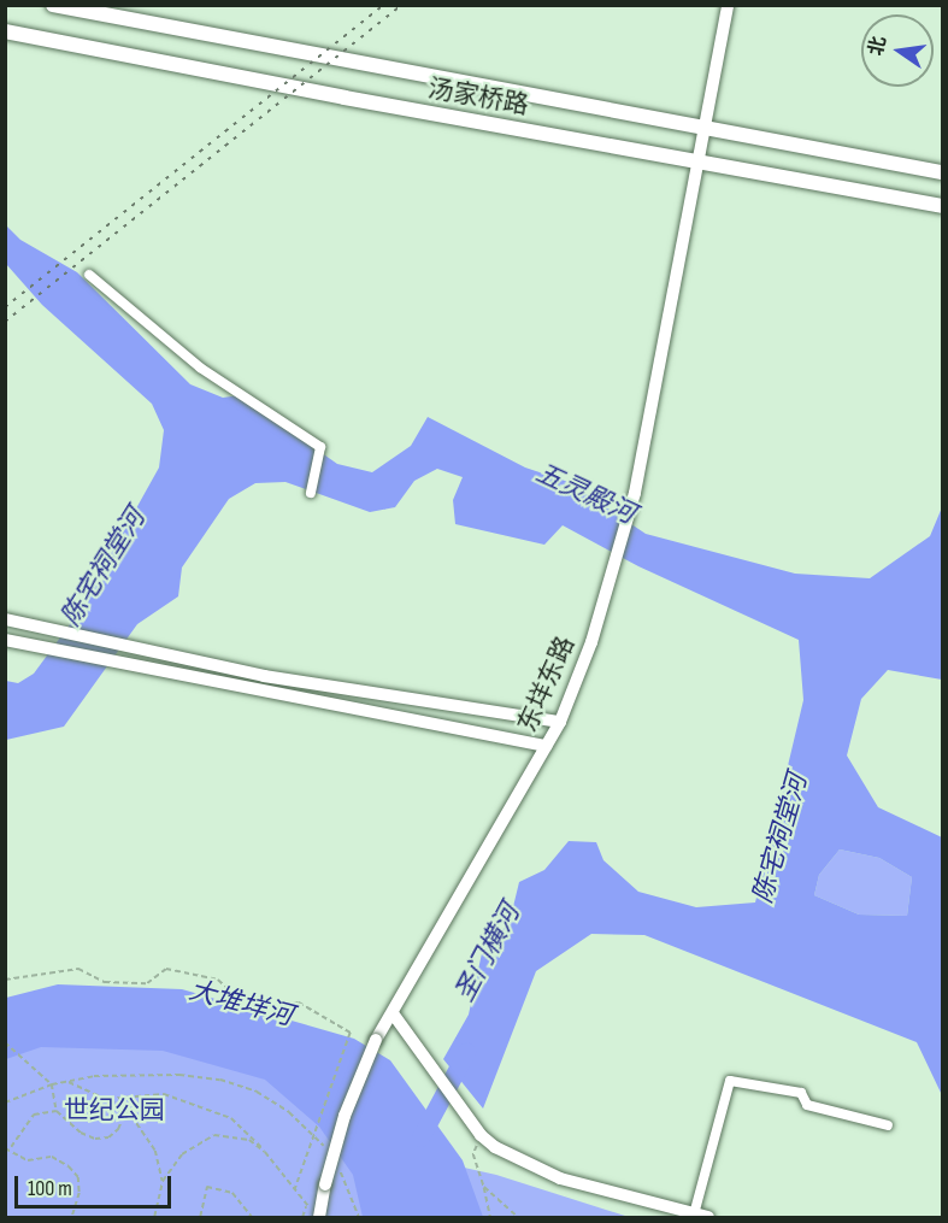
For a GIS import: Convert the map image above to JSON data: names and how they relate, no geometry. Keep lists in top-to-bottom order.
{
  "streets": {
    "main road": ["汤家桥路", "东垟东路"]
  },
  "crossings": [
    ["汤家桥路", "东垟东路"]
  ],
  "water": [
    "五灵殿河",
    "陈宅祠堂河",
    "圣门横河",
    "大堆垟河"
  ],
  "parks": ["世纪公园"],
  "scale_bar": "100 m",
  "north": "left"
}
